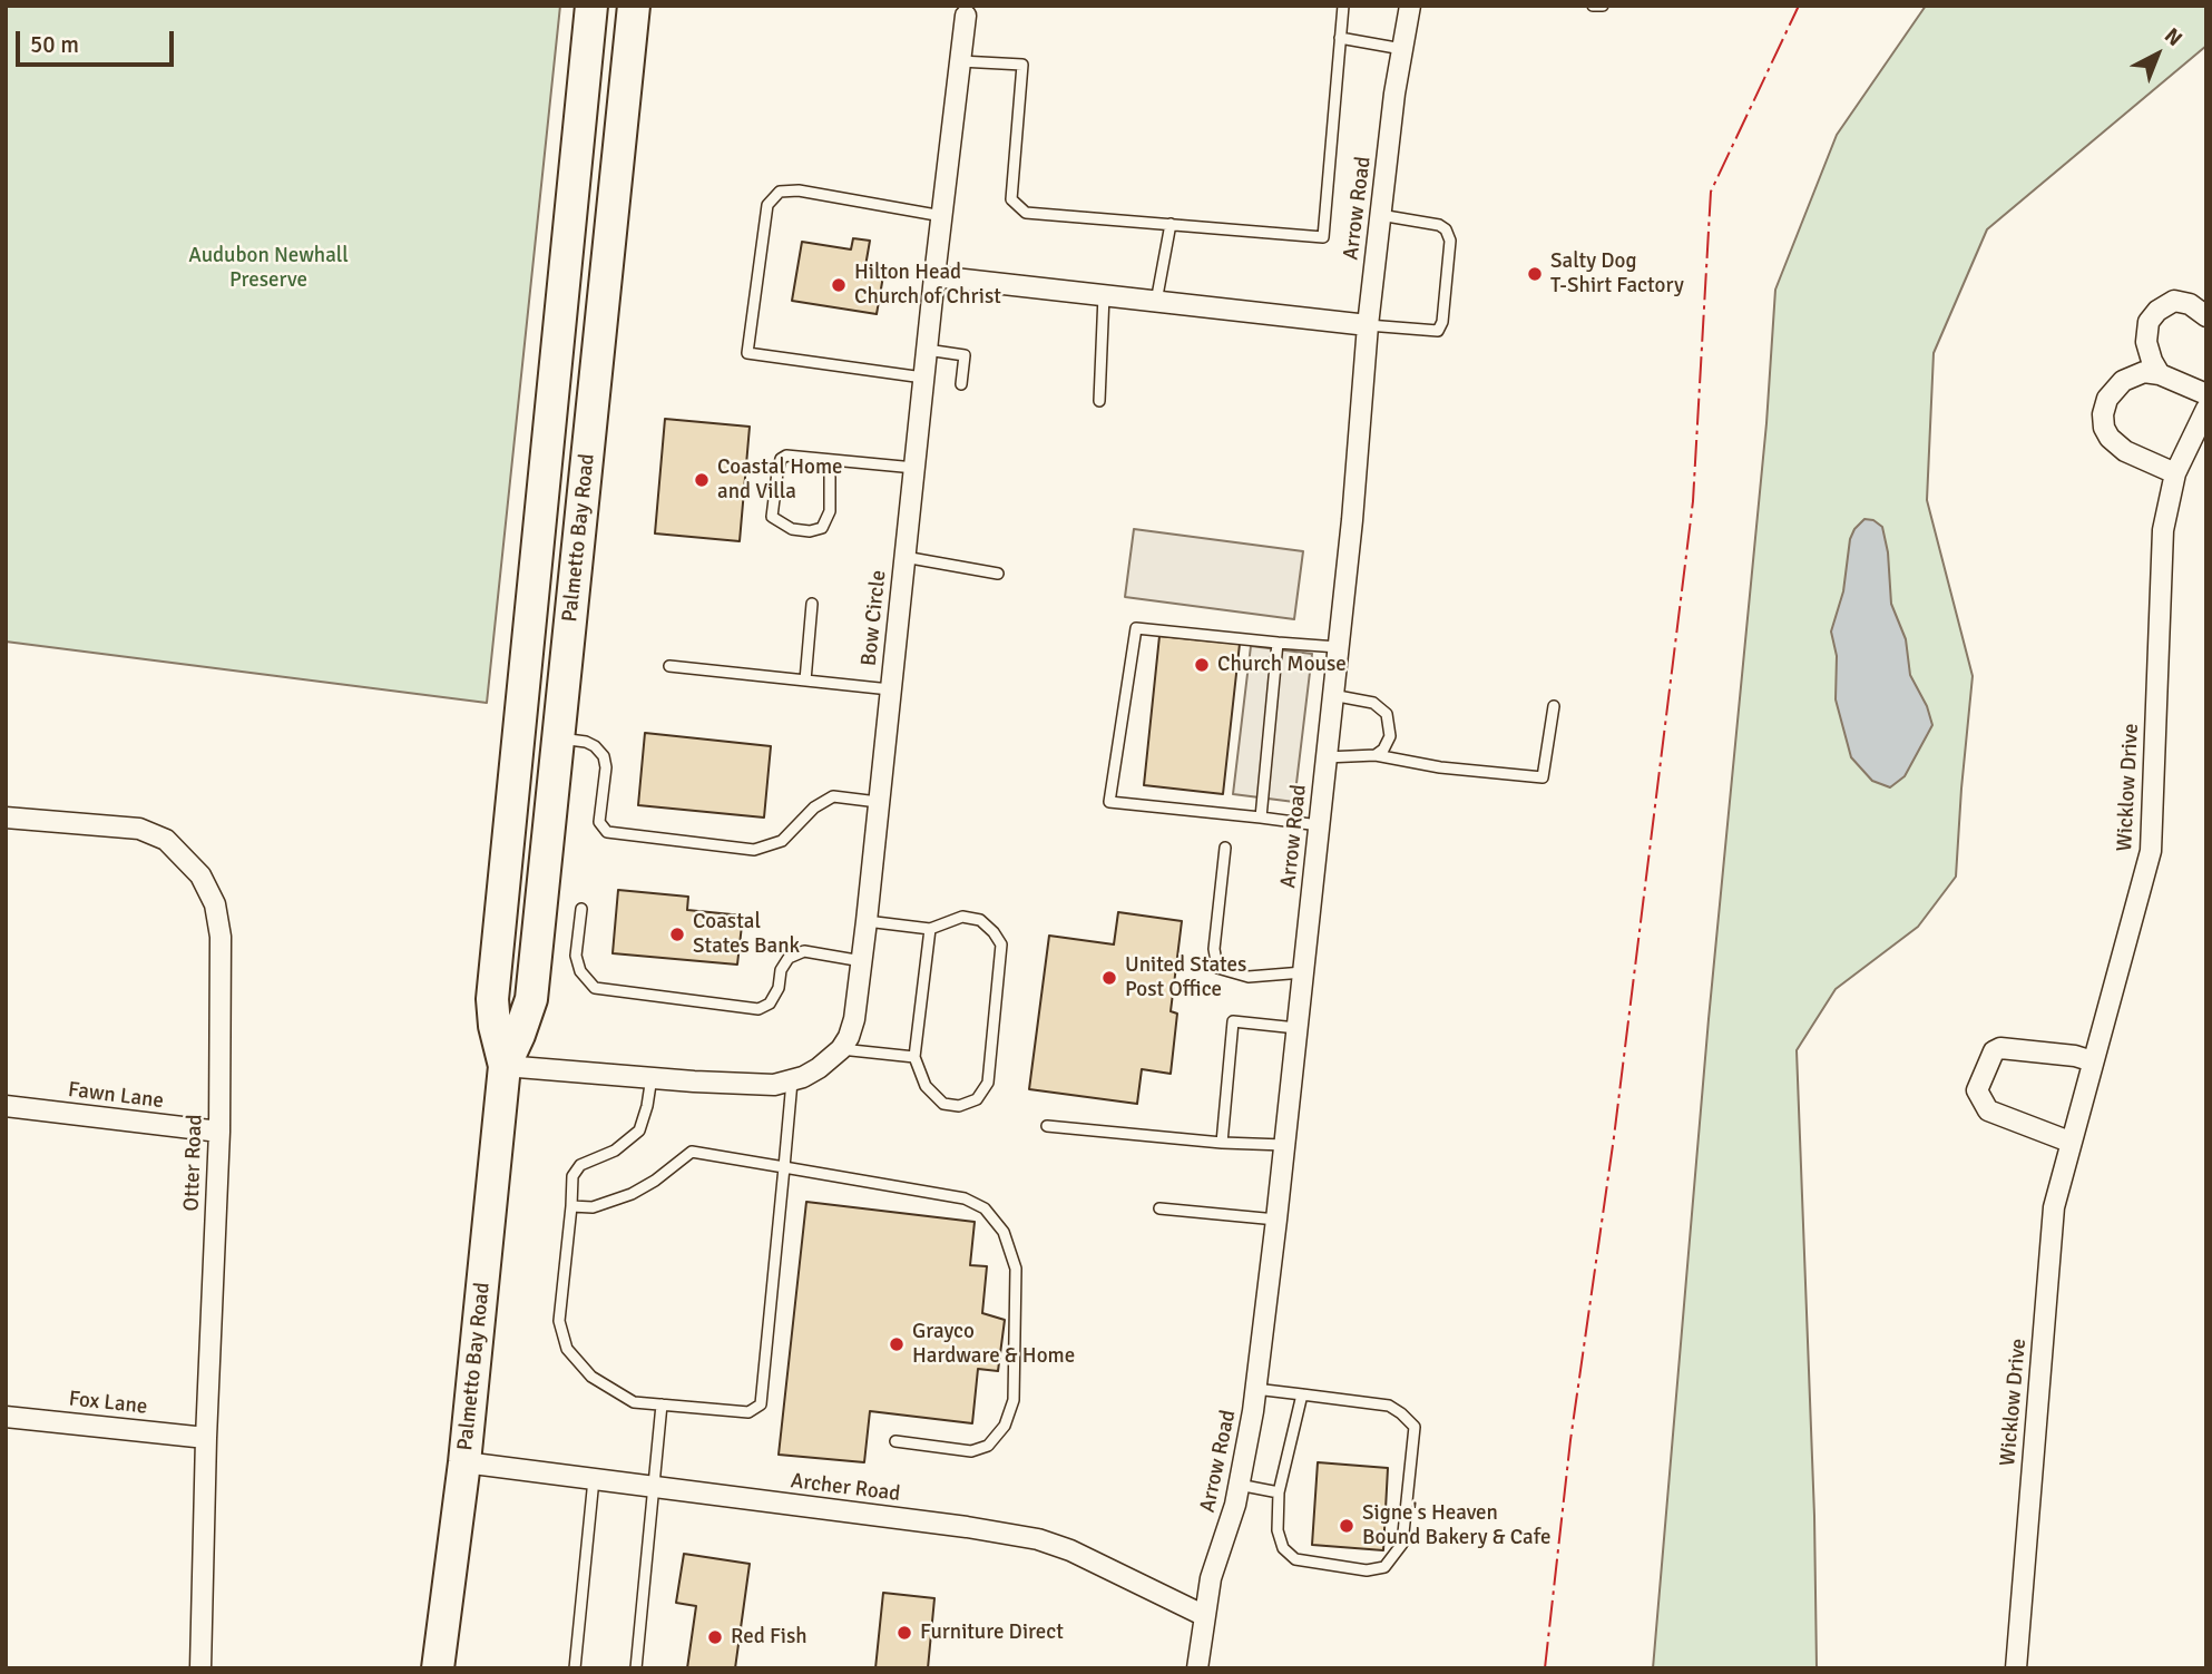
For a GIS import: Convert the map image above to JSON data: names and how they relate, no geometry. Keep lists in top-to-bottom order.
{
  "streets": {
    "highway": ["Palmetto Bay Road"],
    "street": [
      "Arrow Road",
      "Bow Circle",
      "Wicklow Drive",
      "Fawn Lane",
      "Otter Road",
      "Fox Lane",
      "Archer Road"
    ]
  },
  "crossings": [
    ["Arrow Road", "Archer Road"],
    ["Palmetto Bay Road", "Archer Road"],
    ["Fawn Lane", "Otter Road"],
    ["Otter Road", "Fox Lane"]
  ],
  "parks": ["Audubon Newhall Preserve"],
  "places": [
    "Salty Dog T-Shirt Factory",
    "Hilton Head Church of Christ",
    "Coastal Home and Villa",
    "Church Mouse",
    "Coastal States Bank",
    "United States Post Office",
    "Grayco Hardware & Home",
    "Signe's Heaven Bound Bakery & Cafe",
    "Furniture Direct",
    "Red Fish"
  ],
  "scale_bar": "50 m",
  "north": "top right"
}
